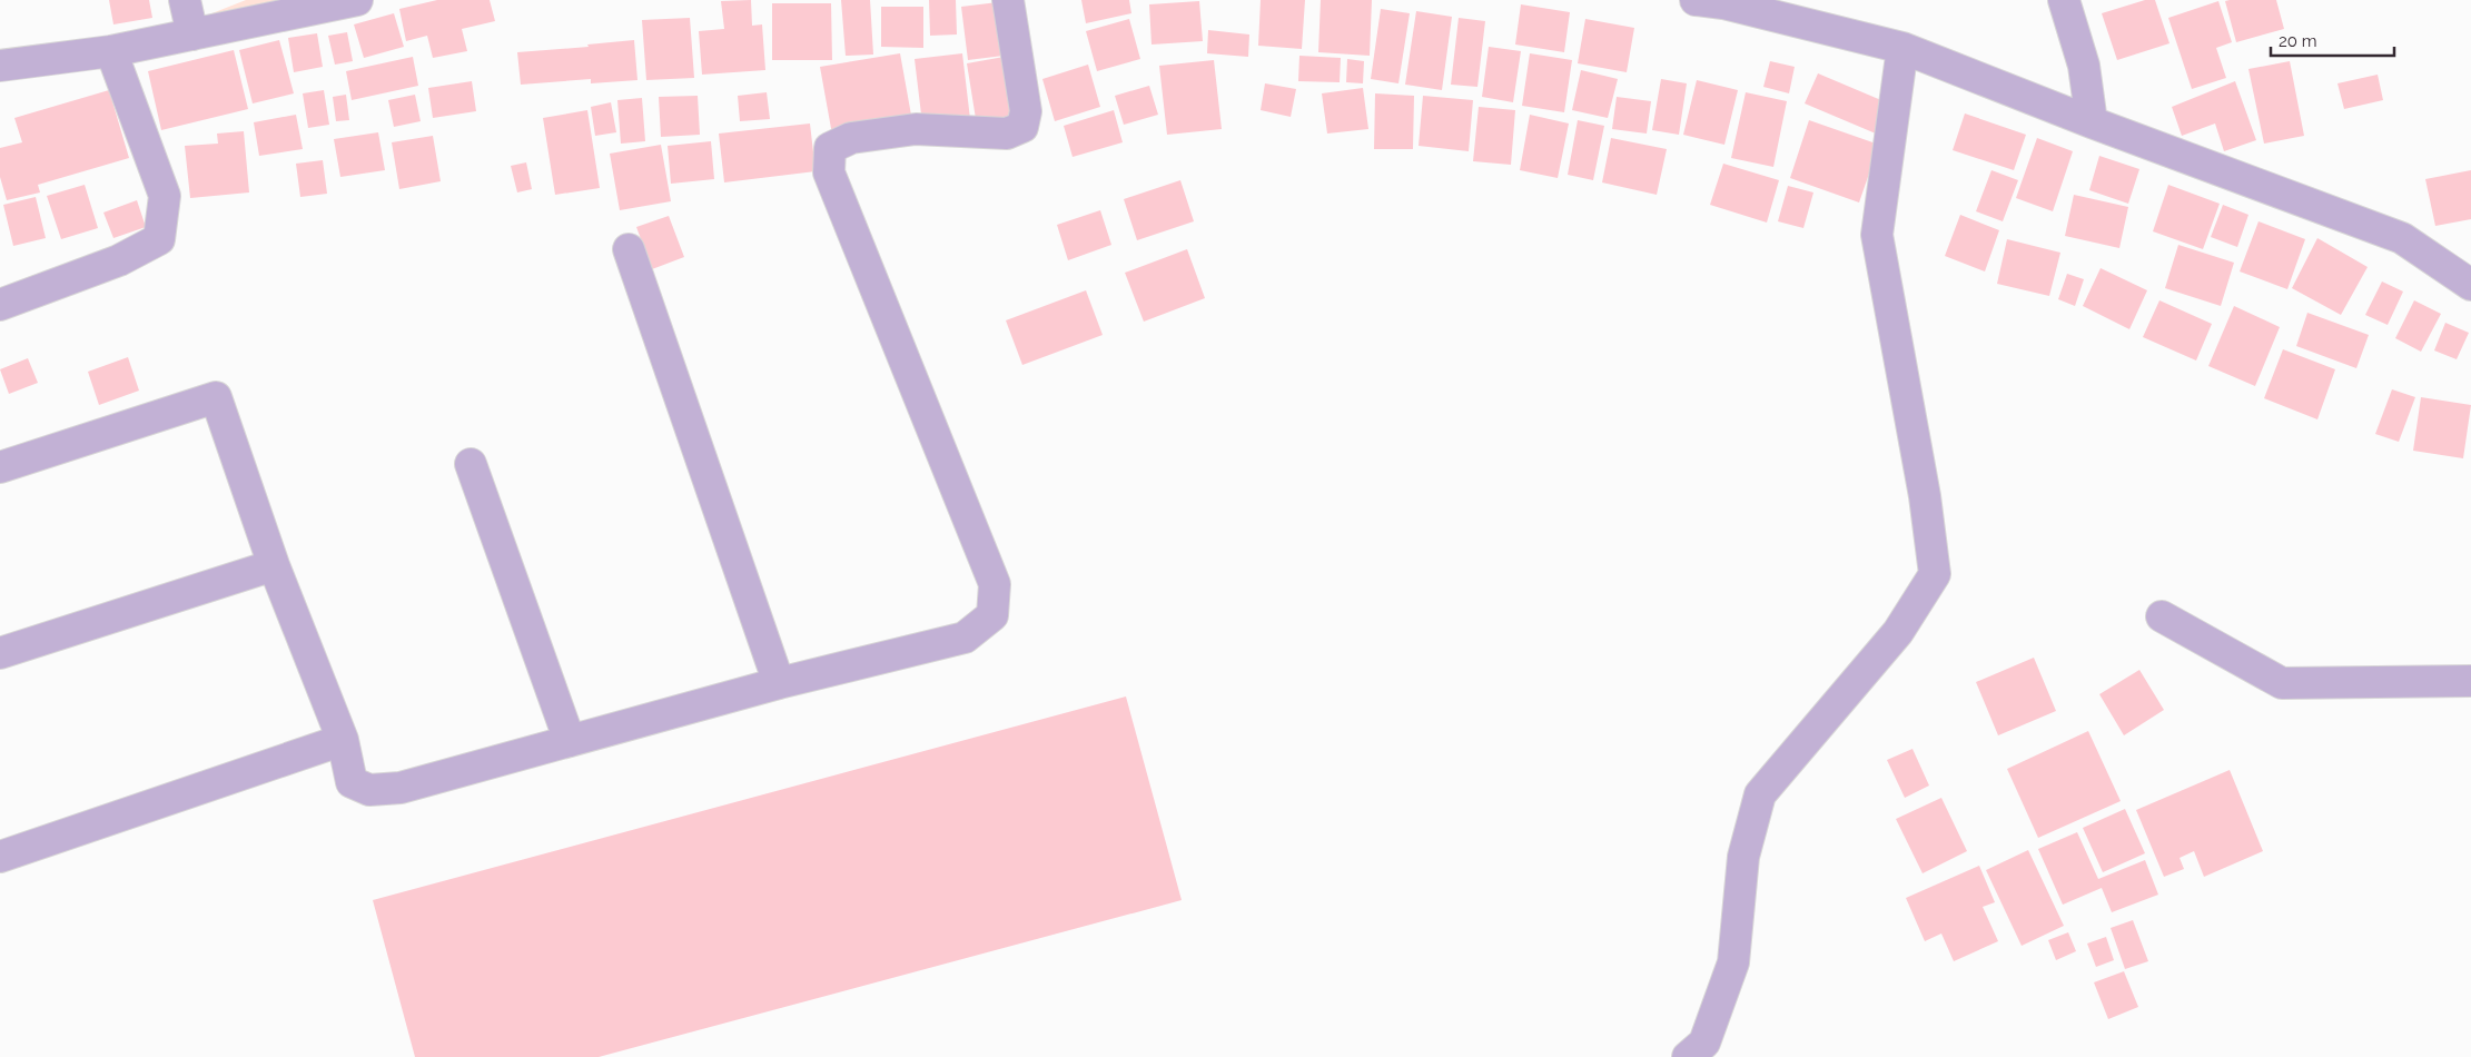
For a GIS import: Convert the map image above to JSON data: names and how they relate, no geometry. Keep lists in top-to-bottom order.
{
  "scale_bar": "20 m"
}
